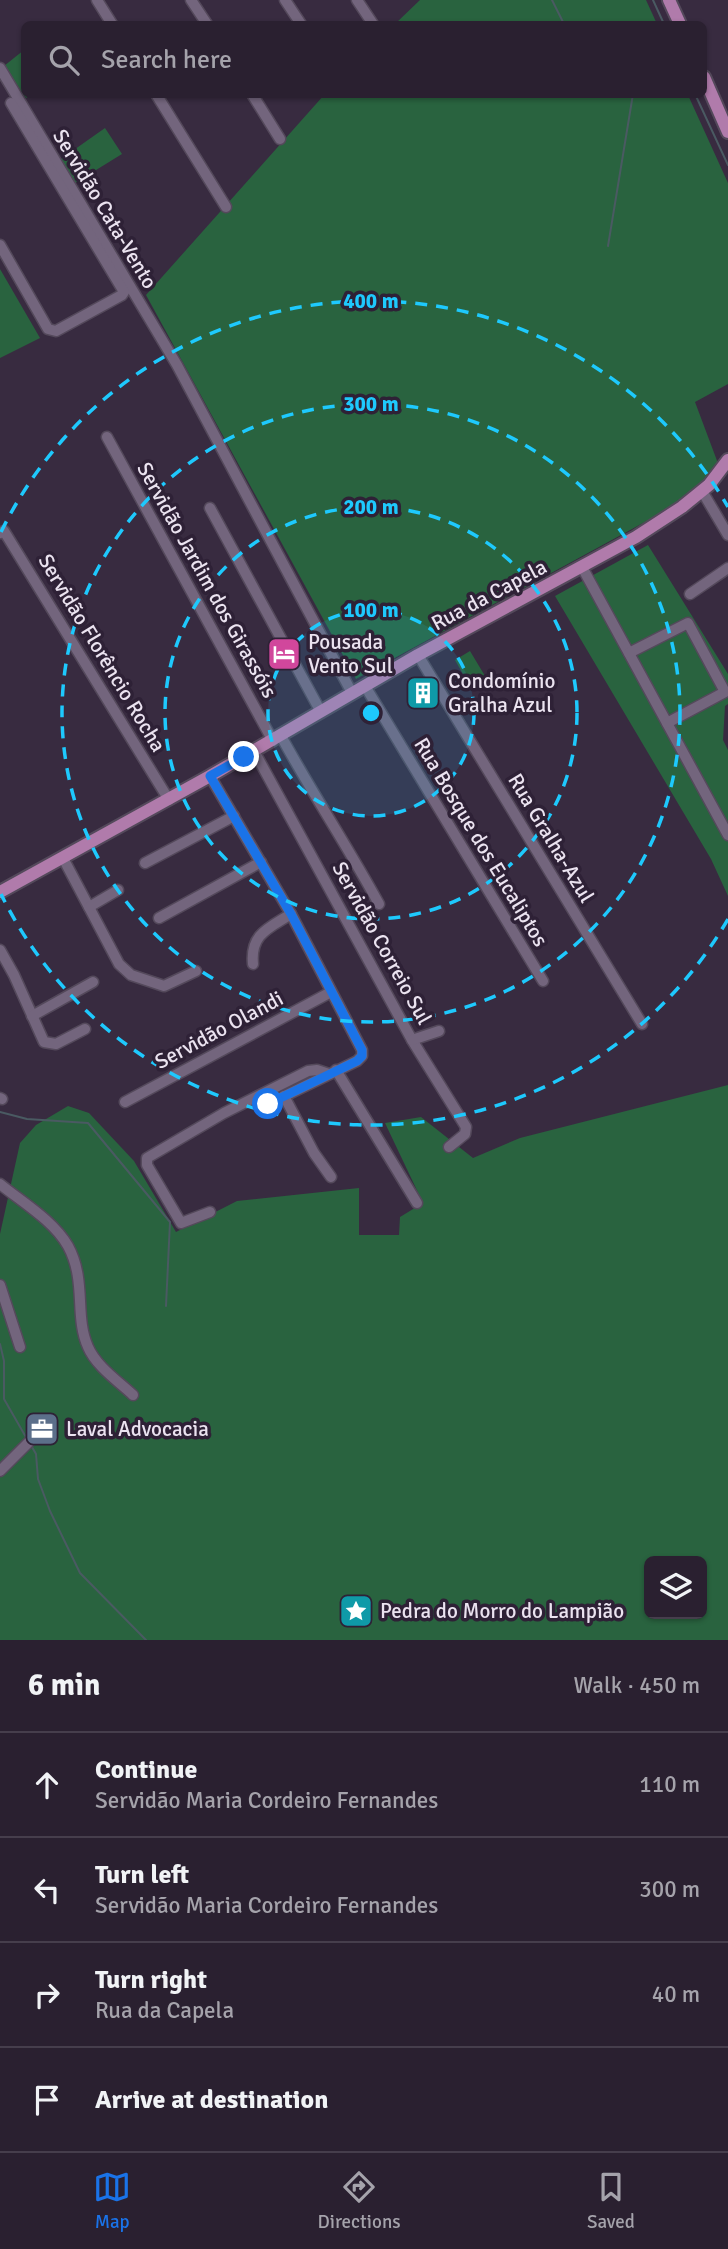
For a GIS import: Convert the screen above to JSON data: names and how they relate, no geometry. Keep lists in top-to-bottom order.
{
  "streets": {
    "main road": ["Rua da Capela"],
    "street": [
      "Servidão Cata-Vento",
      "Servidão Jardim dos Girassóis",
      "Servidão Florêncio Rocha",
      "Rua Gralha-Azul",
      "Rua Bosque dos Eucaliptos",
      "Servidão Correio Sul",
      "Servidão Olandi"
    ]
  },
  "crossings": [
    ["Servidão Cata-Vento", "Rua da Capela"],
    ["Servidão Jardim dos Girassóis", "Rua da Capela"],
    ["Rua da Capela", "Servidão Florêncio Rocha"],
    ["Rua da Capela", "Rua Gralha-Azul"],
    ["Rua da Capela", "Rua Bosque dos Eucaliptos"],
    ["Rua da Capela", "Servidão Correio Sul"]
  ],
  "places": {
    "hotel": ["Pousada Vento Sul"],
    "building": ["Condomínio Gralha Azul"],
    "office": ["Laval Advocacia"],
    "place": ["Pedra do Morro do Lampião"]
  },
  "page": {
    "search": "Search here",
    "heading": ["6 min", "Walk · 450 m"],
    "list": [
      ["Continue", "Servidão Maria Cordeiro Fernandes", "110 m"],
      ["Turn left", "Servidão Maria Cordeiro Fernandes", "300 m"],
      ["Turn right", "Rua da Capela", "40 m"],
      "Arrive at destination"
    ],
    "nav": ["Map", "Directions", "Saved"]
  },
  "rings": [
    "400 m",
    "300 m",
    "200 m",
    "100 m"
  ]
}
